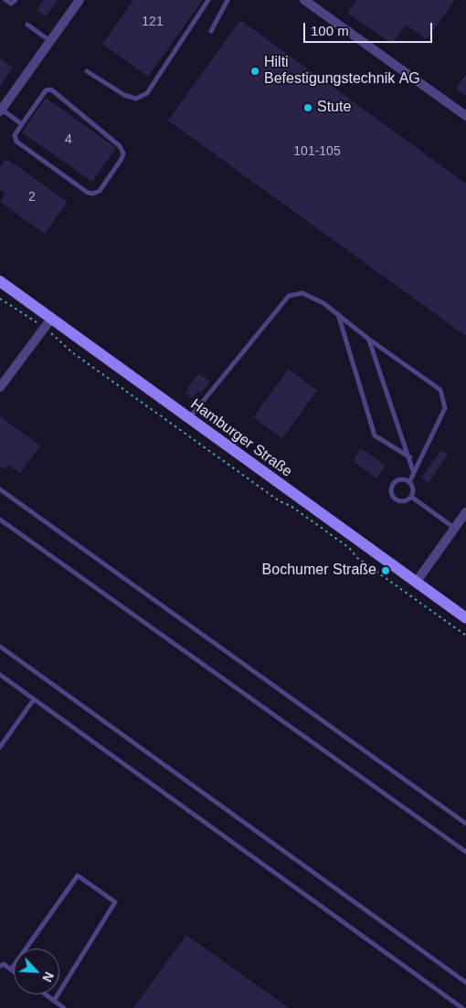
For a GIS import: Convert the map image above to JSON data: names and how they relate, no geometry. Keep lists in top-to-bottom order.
{
  "streets": {
    "street": ["Hamburger Straße"]
  },
  "places": ["Hilti Befestigungstechnik AG", "Stute", "Bochumer Straße"],
  "house_numbers": [
    "121",
    "4",
    "101-105",
    "2"
  ],
  "scale_bar": "100 m",
  "north": "bottom right"
}
